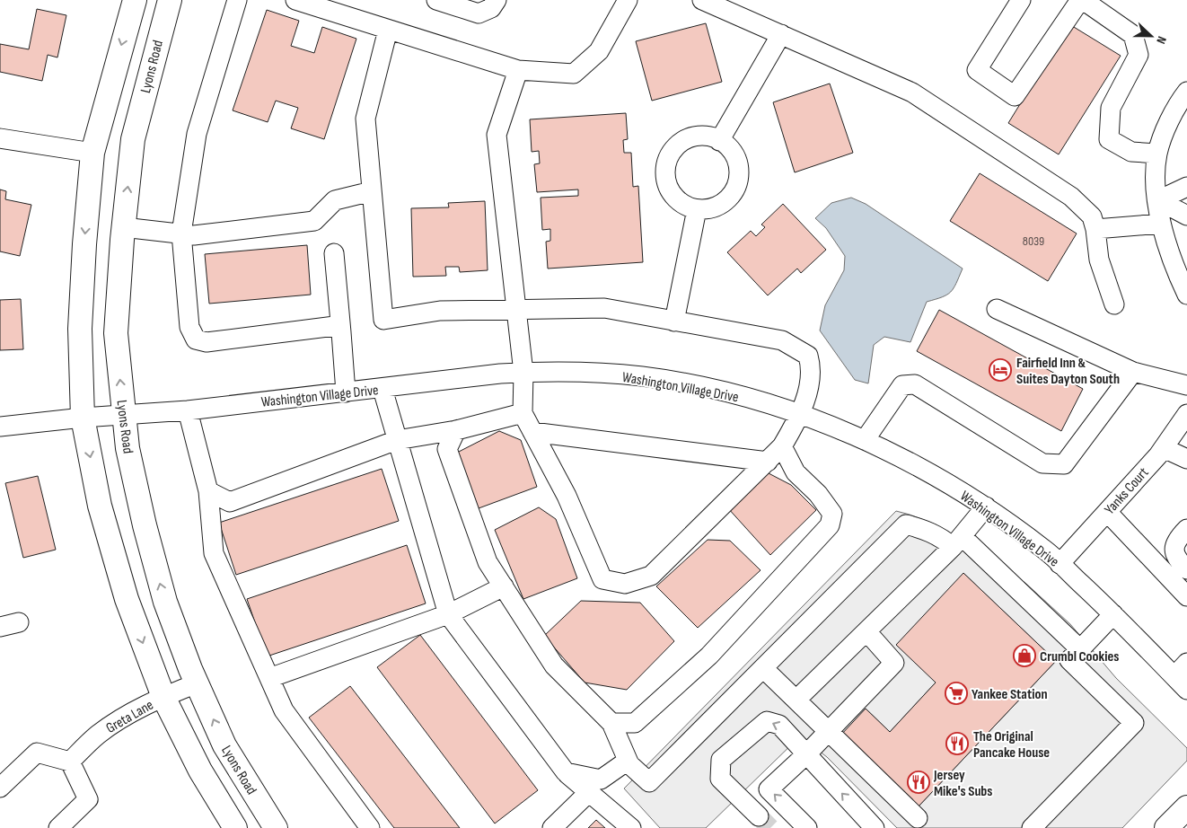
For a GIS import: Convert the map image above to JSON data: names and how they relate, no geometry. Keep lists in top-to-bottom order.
{
  "streets": {
    "main road": ["Lyons Road"],
    "street": ["Washington Village Drive", "Yanks Court", "Greta Lane"]
  },
  "crossings": [
    ["Lyons Road", "Washington Village Drive"],
    ["Lyons Road", "Greta Lane"],
    ["Washington Village Drive", "Yanks Court"]
  ],
  "places": {
    "hotel": ["Fairfield Inn & Suites Dayton South"],
    "shop": ["Crumbl Cookies"],
    "supermarket": ["Yankee Station"],
    "restaurant": ["The Original Pancake House", "Jersey Mike's Subs"]
  },
  "house_numbers": ["8039"],
  "north": "right"
}
